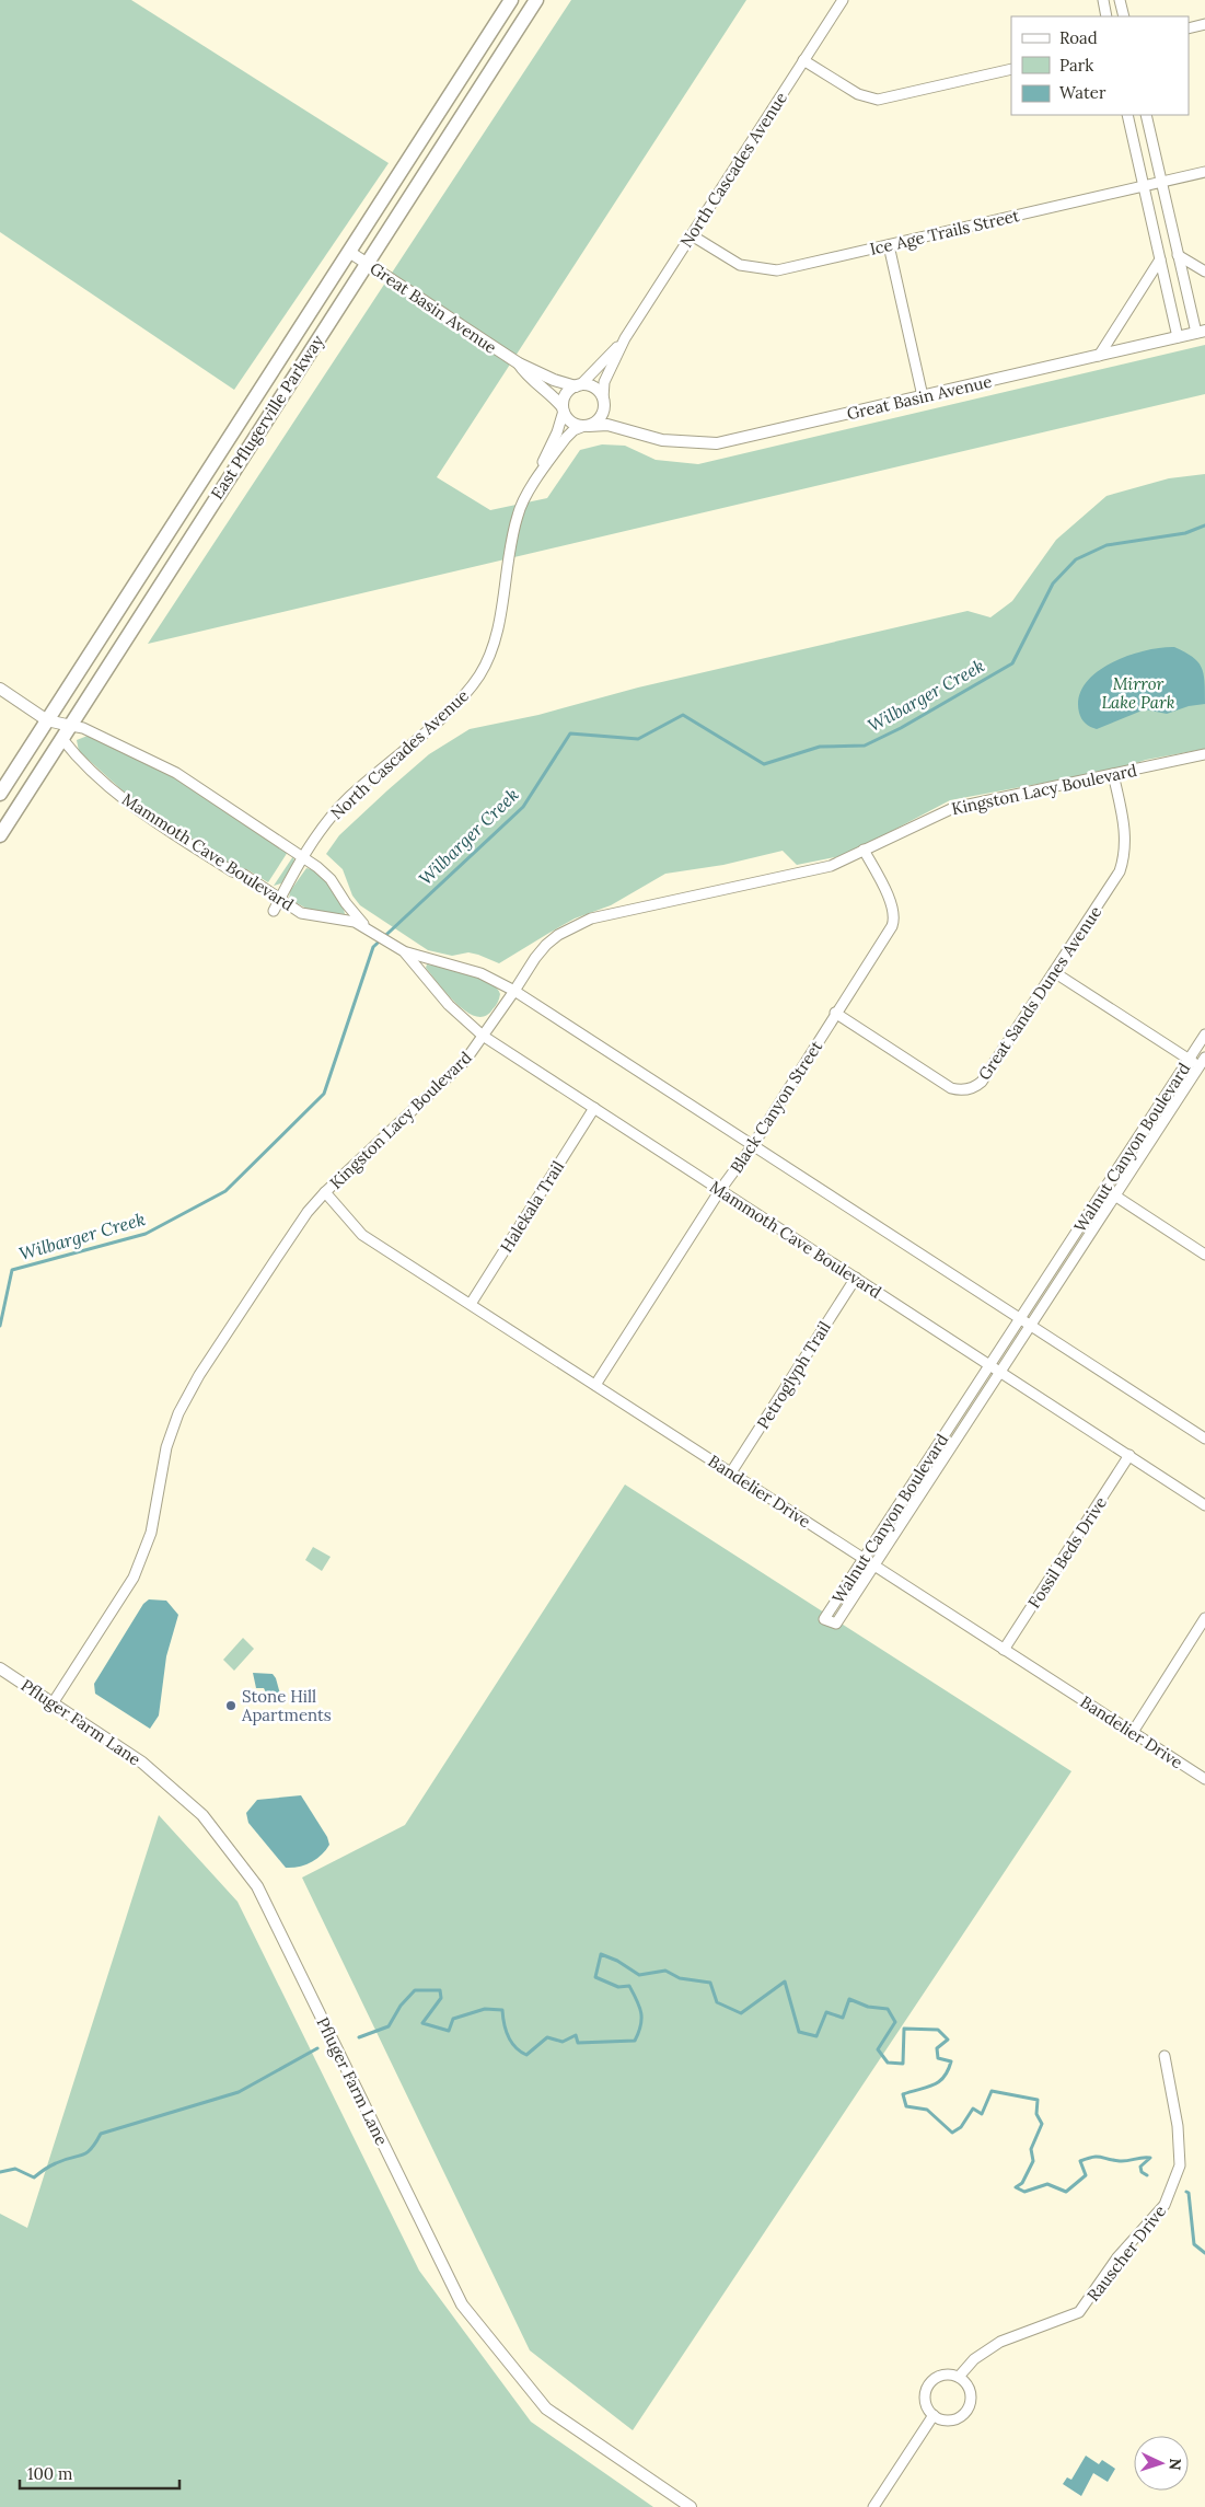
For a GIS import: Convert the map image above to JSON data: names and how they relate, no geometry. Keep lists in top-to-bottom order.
{
  "streets": {
    "main road": ["East Pflugerville Parkway"],
    "street": [
      "North Cascades Avenue",
      "Ice Age Trails Street",
      "Great Basin Avenue",
      "Kingston Lacy Boulevard",
      "Mammoth Cave Boulevard",
      "Great Sands Dunes Avenue",
      "Black Canyon Street",
      "Walnut Canyon Boulevard",
      "Halekala Trail",
      "Petroglyph Trail",
      "Bandelier Drive",
      "Fossil Beds Drive",
      "Pfluger Farm Lane",
      "Rauscher Drive"
    ]
  },
  "crossings": [
    ["North Cascades Avenue", "Ice Age Trails Street"],
    ["North Cascades Avenue", "Great Basin Avenue"],
    ["North Cascades Avenue", "Mammoth Cave Boulevard"],
    ["Great Basin Avenue", "East Pflugerville Parkway"],
    ["East Pflugerville Parkway", "Mammoth Cave Boulevard"],
    ["Kingston Lacy Boulevard", "Mammoth Cave Boulevard"],
    ["Kingston Lacy Boulevard", "Great Sands Dunes Avenue"],
    ["Kingston Lacy Boulevard", "Black Canyon Street"],
    ["Kingston Lacy Boulevard", "Bandelier Drive"],
    ["Kingston Lacy Boulevard", "Pfluger Farm Lane"],
    ["Mammoth Cave Boulevard", "Black Canyon Street"],
    ["Mammoth Cave Boulevard", "Walnut Canyon Boulevard"],
    ["Mammoth Cave Boulevard", "Halekala Trail"],
    ["Mammoth Cave Boulevard", "Petroglyph Trail"],
    ["Mammoth Cave Boulevard", "Fossil Beds Drive"],
    ["Great Sands Dunes Avenue", "Black Canyon Street"],
    ["Black Canyon Street", "Bandelier Drive"],
    ["Walnut Canyon Boulevard", "Bandelier Drive"],
    ["Halekala Trail", "Bandelier Drive"],
    ["Petroglyph Trail", "Bandelier Drive"],
    ["Bandelier Drive", "Fossil Beds Drive"]
  ],
  "water": ["Wilbarger Creek"],
  "parks": ["Mirror Lake Park"],
  "places": ["Stone Hill Apartments"],
  "legend": ["Road", "Park", "Water"],
  "scale_bar": "100 m",
  "north": "right"
}
